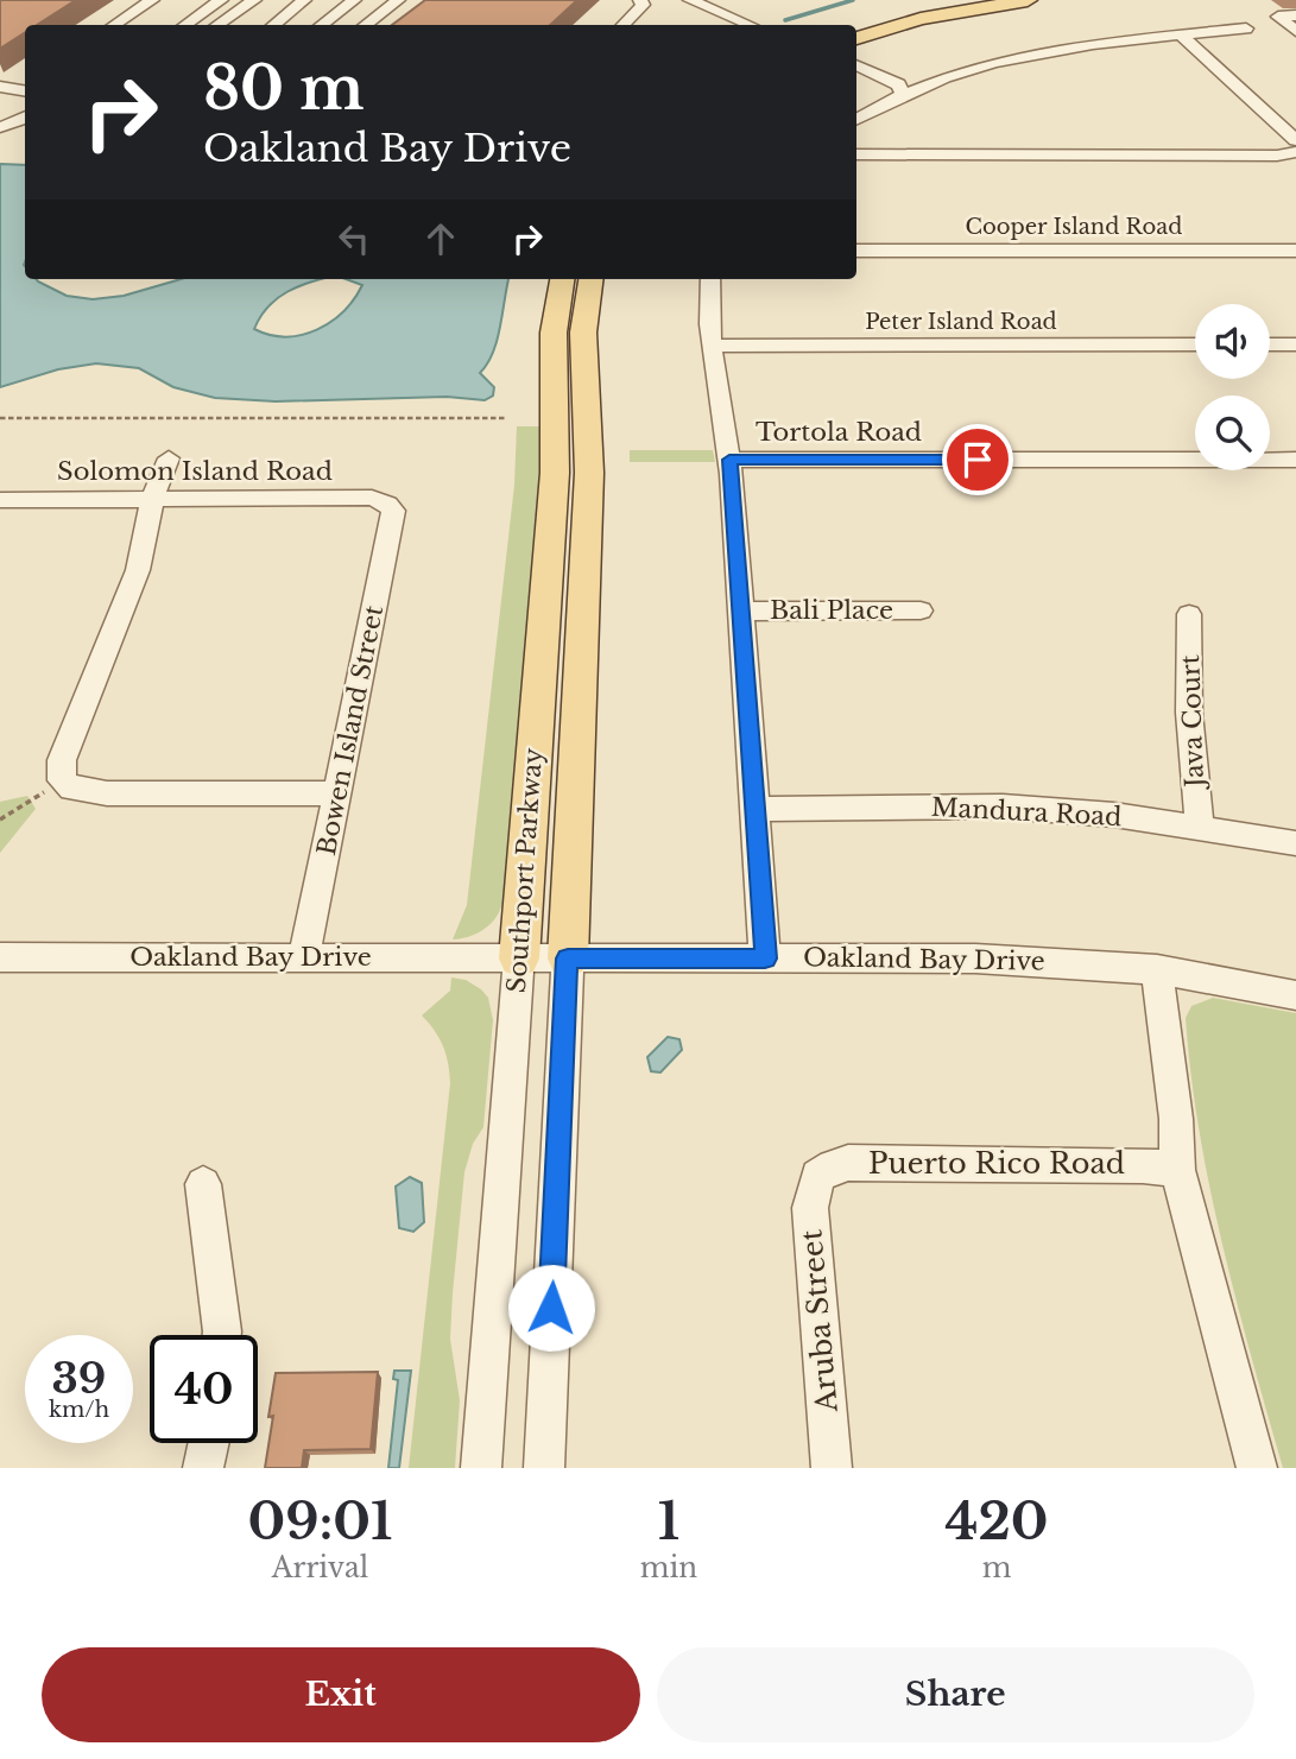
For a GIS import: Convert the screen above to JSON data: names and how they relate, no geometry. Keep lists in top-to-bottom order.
{
  "streets": {
    "main road": ["Southport Parkway"],
    "street": [
      "Cooper Island Road",
      "Peter Island Road",
      "Tortola Road",
      "Solomon Island Road",
      "Bali Place",
      "Java Court",
      "Bowen Island Street",
      "Mandura Road",
      "Oakland Bay Drive",
      "Puerto Rico Road",
      "Aruba Street"
    ]
  },
  "crossings": [
    ["Solomon Island Road", "Bowen Island Street"],
    ["Java Court", "Mandura Road"],
    ["Bowen Island Street", "Oakland Bay Drive"],
    ["Southport Parkway", "Oakland Bay Drive"],
    ["Puerto Rico Road", "Aruba Street"]
  ],
  "page": {
    "turn": ["80 m", "Oakland Bay Drive"],
    "speed": "39 km/h",
    "limit": "40",
    "eta": [
      "09:01",
      "Arrival",
      "1",
      "min",
      "420",
      "m"
    ],
    "buttons": ["Exit", "Share"]
  }
}
